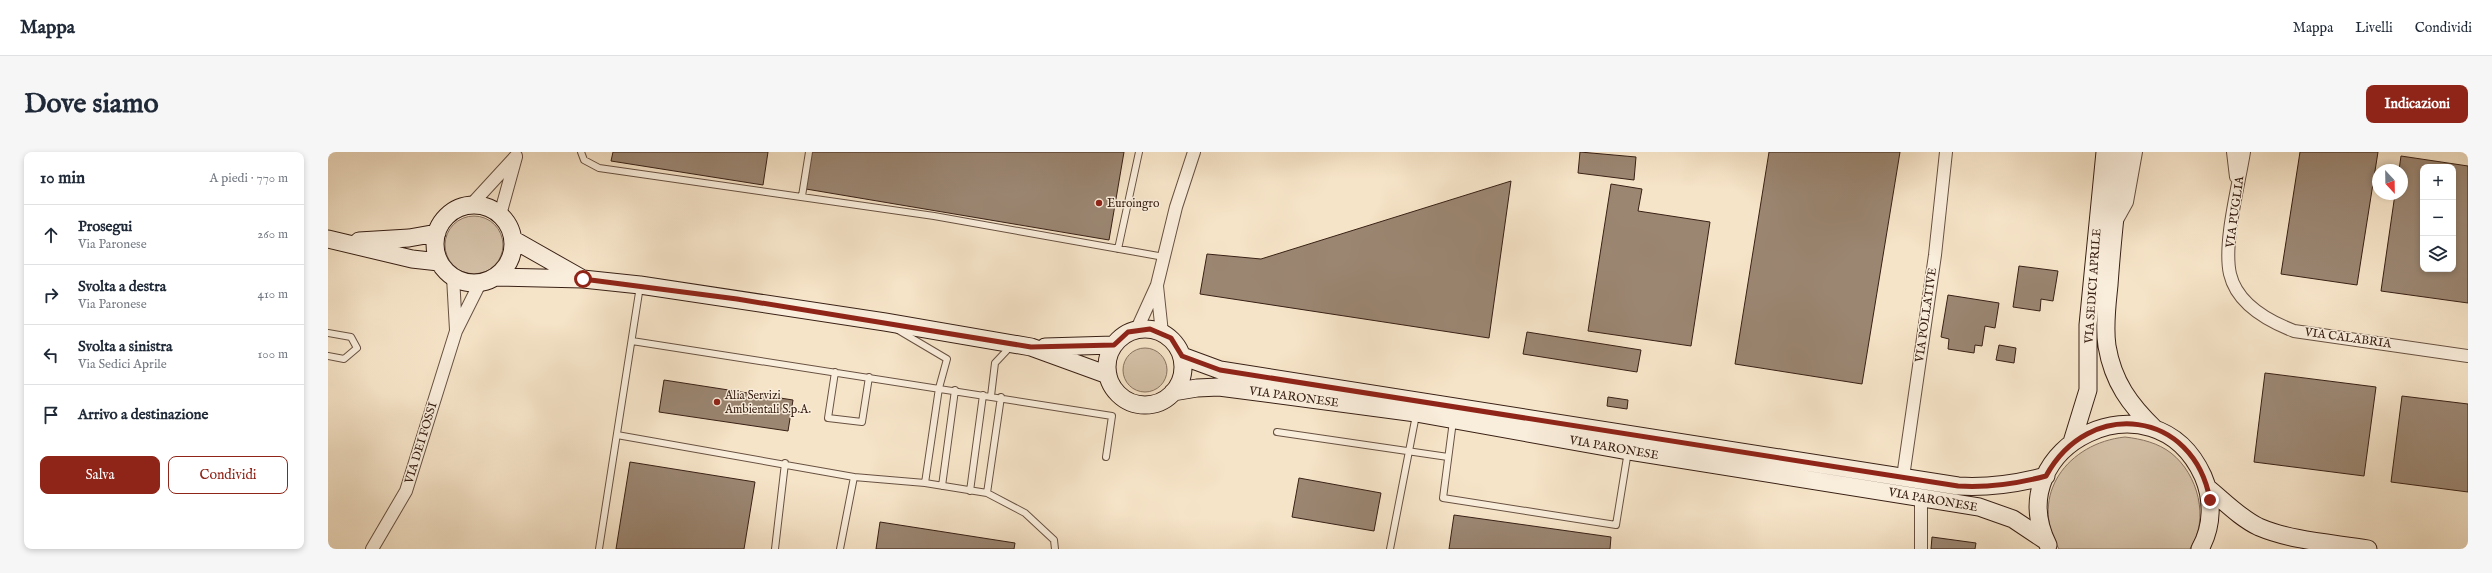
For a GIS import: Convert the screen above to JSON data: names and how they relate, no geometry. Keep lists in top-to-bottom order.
{
  "streets": {
    "main road": ["VIA SEDICI APRILE", "VIA PARONESE"],
    "street": [
      "VIA PUGLIA",
      "VIA POLLATIVE",
      "VIA CALABRIA",
      "VIA DEI FOSSI"
    ]
  },
  "crossings": [
    ["VIA PUGLIA", "VIA CALABRIA"],
    ["VIA SEDICI APRILE", "VIA PARONESE"],
    ["VIA POLLATIVE", "VIA PARONESE"]
  ],
  "places": ["Euroingro", "Alia Servizi Ambientali S.p.A."],
  "north": "bottom",
  "page": {
    "header": "Mappa",
    "nav": ["Mappa", "Livelli", "Condividi"],
    "buttons": [
      "Indicazioni",
      ["Salva", "Condividi"]
    ],
    "title": "Dove siamo",
    "heading": ["10 min", "A piedi · 770 m"],
    "map_buttons": ["+", "−"],
    "list": [
      ["Prosegui", "Via Paronese", "260 m"],
      ["Svolta a destra", "Via Paronese", "410 m"],
      ["Svolta a sinistra", "Via Sedici Aprile", "100 m"],
      "Arrivo a destinazione"
    ]
  }
}
